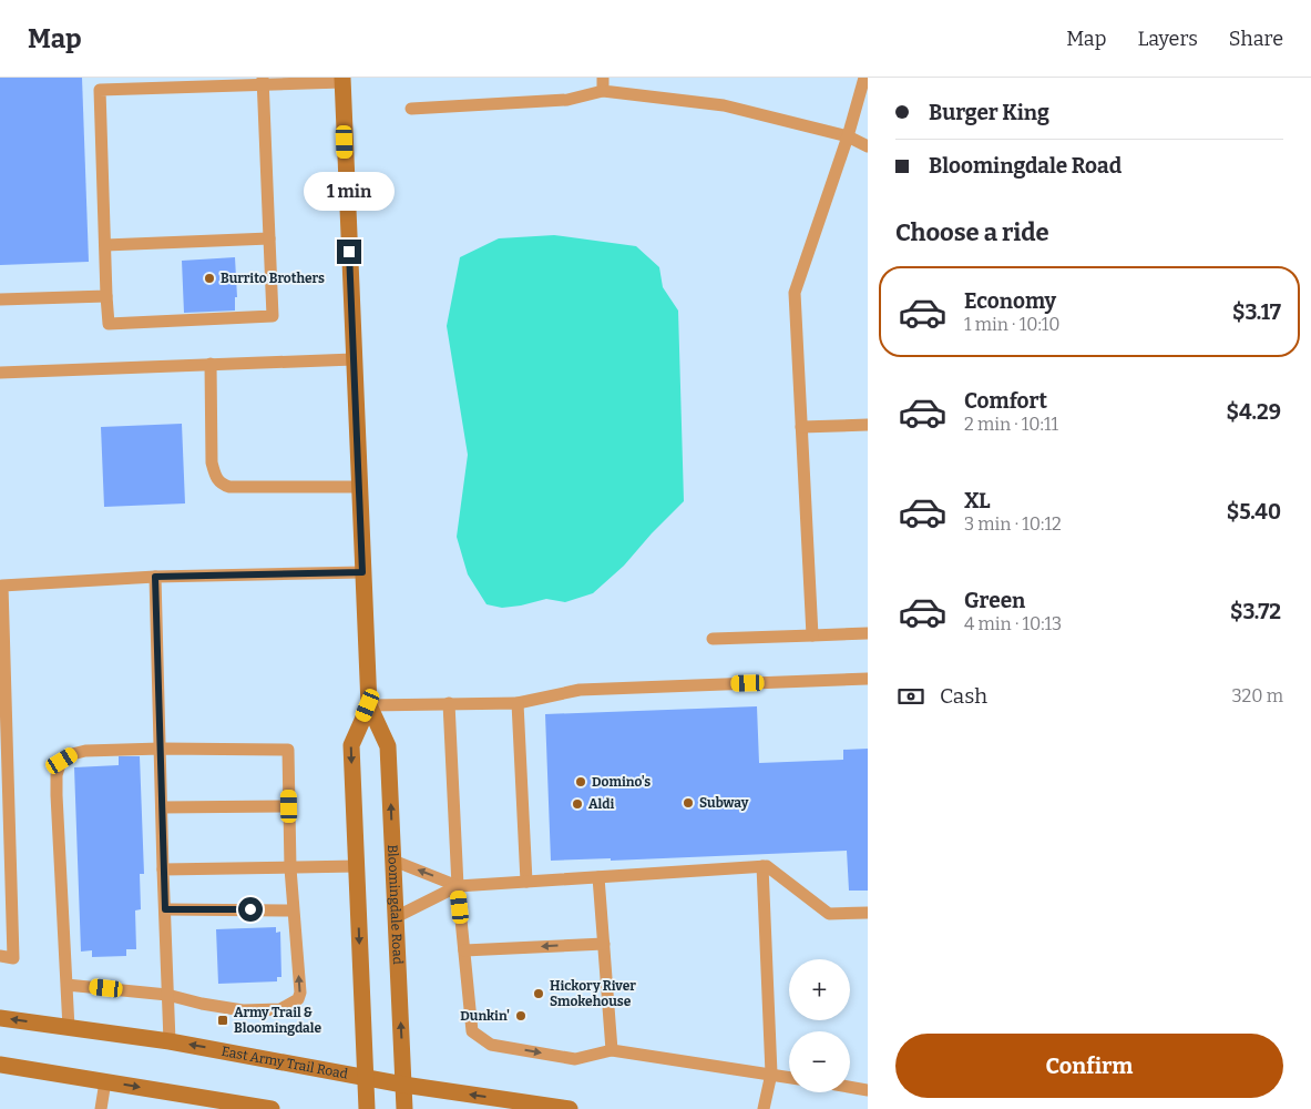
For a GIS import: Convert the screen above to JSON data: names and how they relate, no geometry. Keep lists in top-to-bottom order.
{
  "streets": {
    "main road": ["Bloomingdale Road", "East Army Trail Road"]
  },
  "crossings": [
    ["Bloomingdale Road", "East Army Trail Road"]
  ],
  "places": {
    "other": [
      "Burrito Brothers",
      "Domino's",
      "Subway",
      "Aldi",
      "Hickory River Smokehouse",
      "Dunkin'"
    ],
    "transit": ["Army Trail & Bloomingdale"]
  },
  "page": {
    "header": "Map",
    "nav": ["Map", "Layers", "Share"],
    "banner": ["Burger King", "Bloomingdale Road"],
    "bubble": "1 min",
    "heading": "Choose a ride",
    "list": [
      {
        "name": "Economy",
        "note": "1 min · 10:10",
        "value": "$3.17"
      },
      {
        "name": "Comfort",
        "note": "2 min · 10:11",
        "value": "$4.29"
      },
      {
        "name": "XL",
        "note": "3 min · 10:12",
        "value": "$5.40"
      },
      {
        "name": "Green",
        "note": "4 min · 10:13",
        "value": "$3.72"
      }
    ],
    "pay": ["Cash", "320 m"],
    "map_buttons": ["+", "−"],
    "buttons": "Confirm"
  }
}
